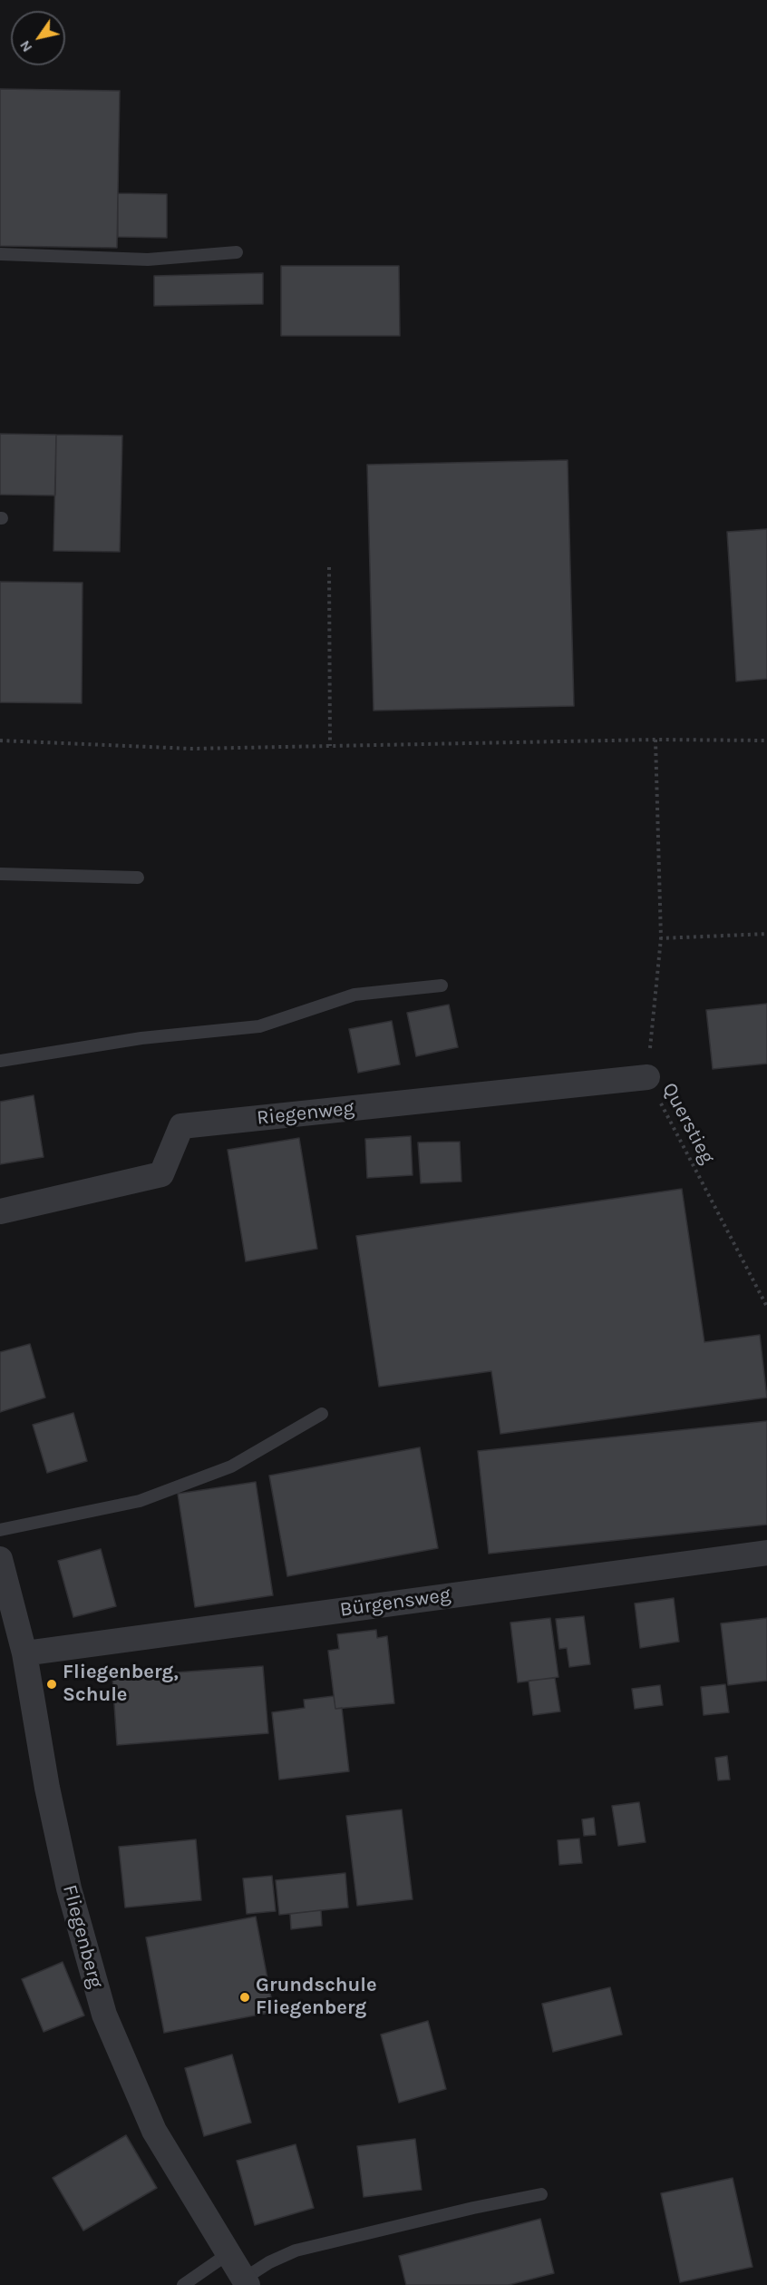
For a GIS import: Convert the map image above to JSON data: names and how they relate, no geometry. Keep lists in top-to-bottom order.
{
  "streets": {
    "street": ["Riegenweg", "Bürgensweg", "Fliegenberg"],
    "path": ["Querstieg"]
  },
  "crossings": [
    ["Riegenweg", "Querstieg"],
    ["Bürgensweg", "Fliegenberg"]
  ],
  "places": ["Fliegenberg, Schule", "Grundschule Fliegenberg"],
  "north": "bottom left"
}
